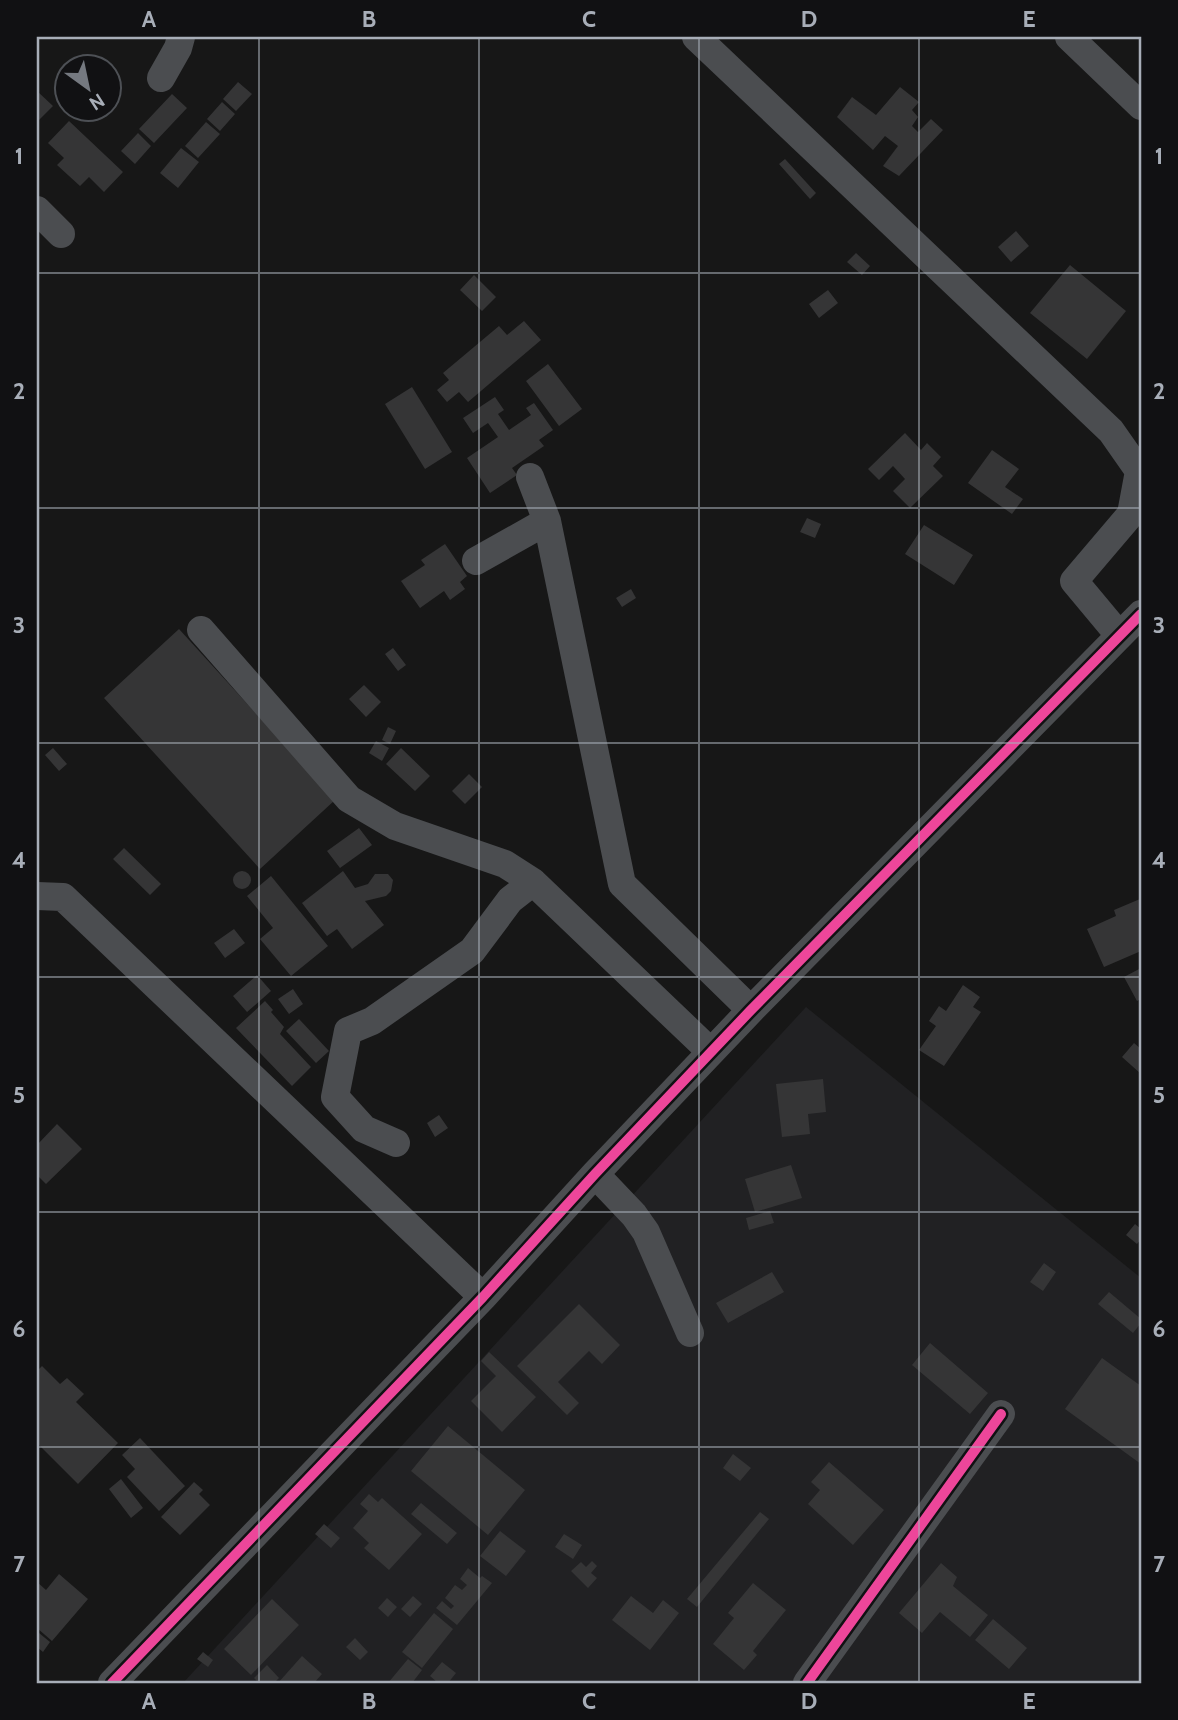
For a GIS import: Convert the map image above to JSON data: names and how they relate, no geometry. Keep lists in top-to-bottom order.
{
  "north": "bottom right",
  "grid": {
    "columns": [
      "A",
      "B",
      "C",
      "D",
      "E"
    ],
    "rows": [
      "1",
      "2",
      "3",
      "4",
      "5",
      "6",
      "7"
    ]
  }
}
